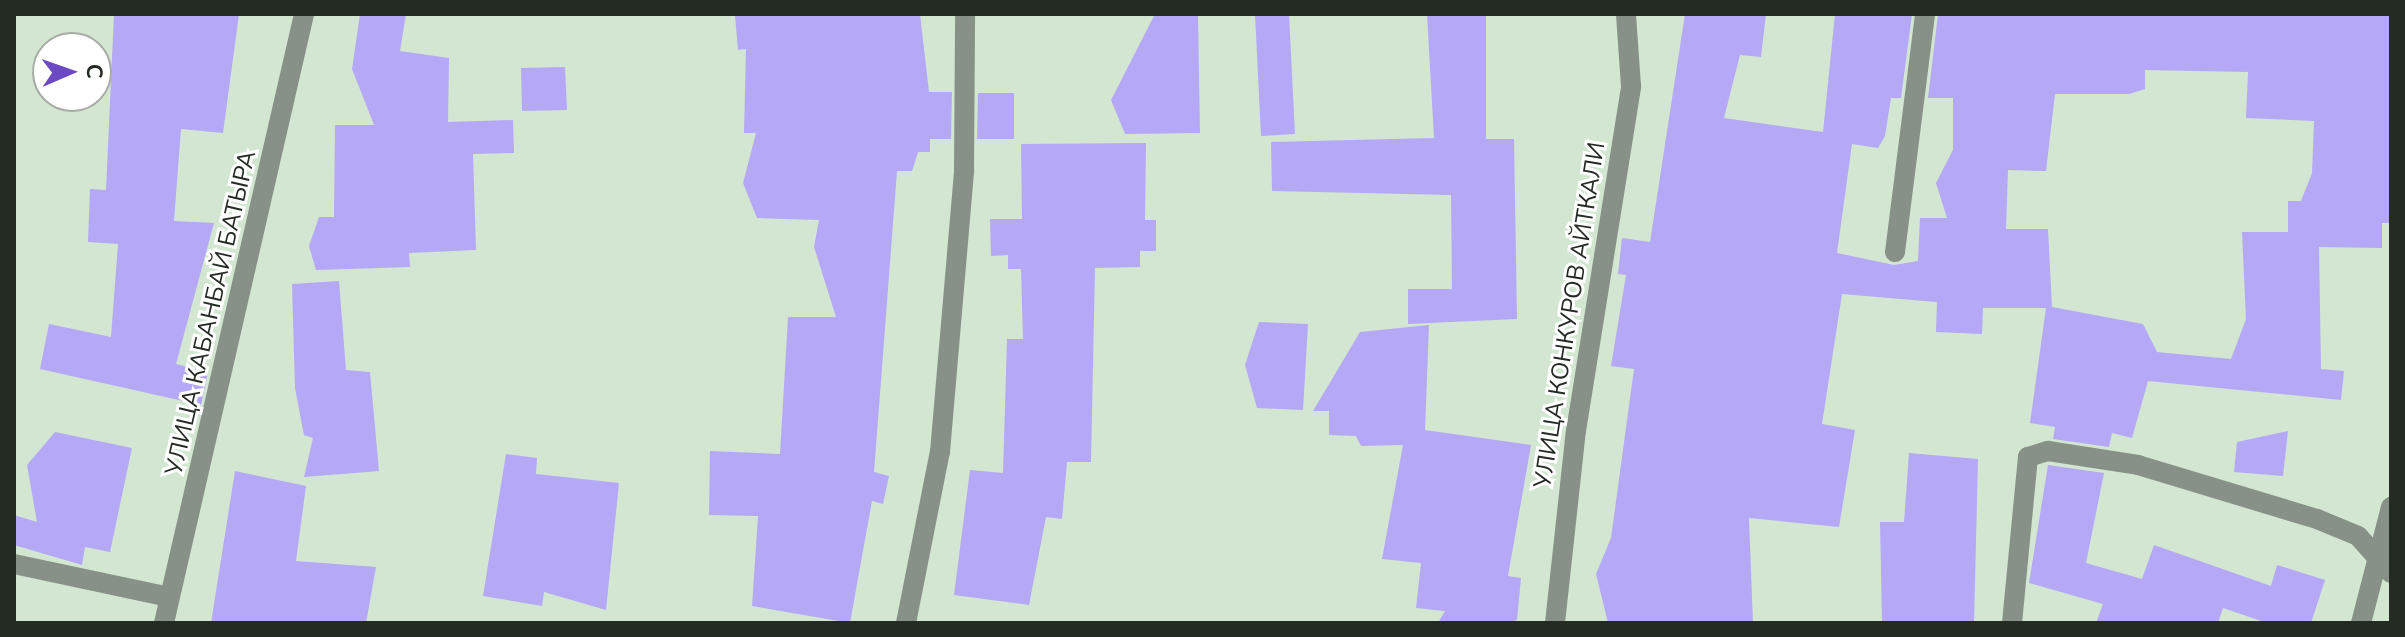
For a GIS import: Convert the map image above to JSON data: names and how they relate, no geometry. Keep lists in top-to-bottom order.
{
  "streets": {
    "street": ["УЛИЦА КАБАНБАЙ БАТЫРА", "УЛИЦА КОНКУРОВ АЙТКАЛИ"]
  },
  "north": "right"
}
